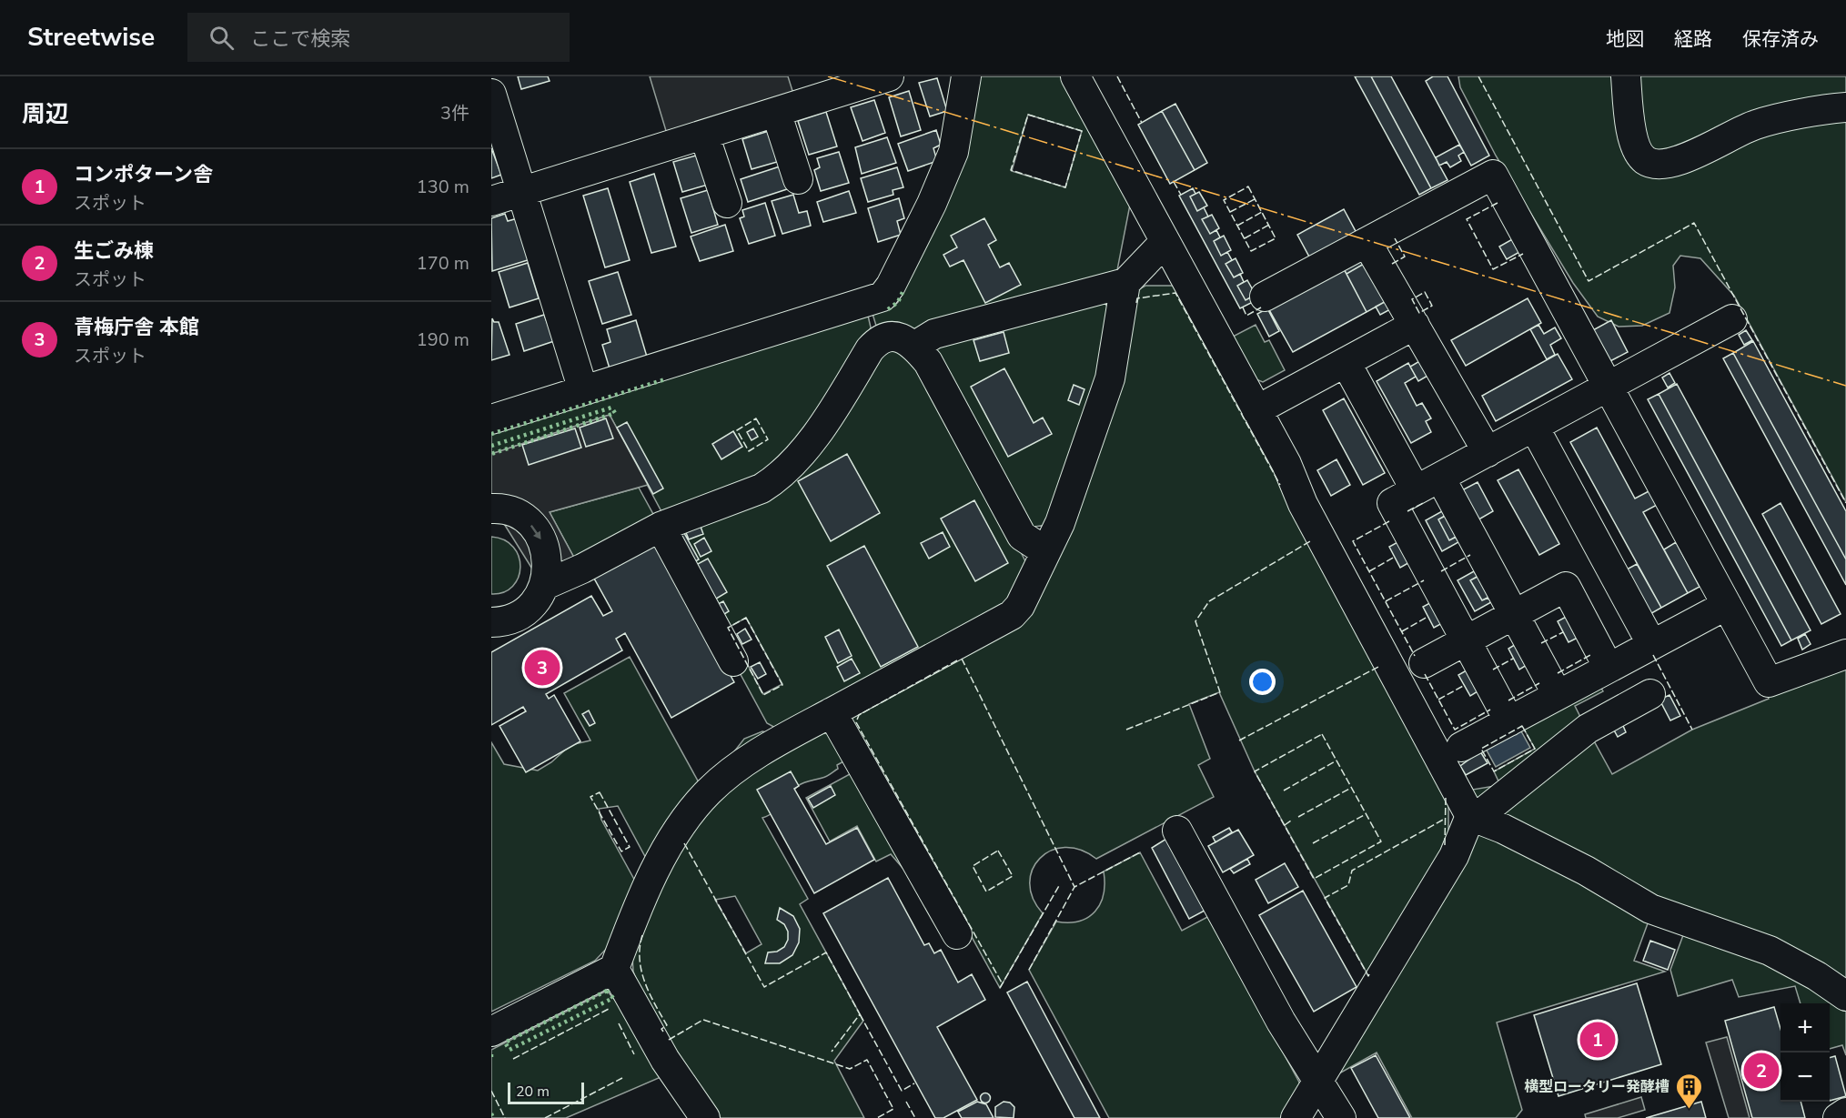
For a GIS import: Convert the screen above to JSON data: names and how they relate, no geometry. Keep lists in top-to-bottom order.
{
  "places": {
    "building": ["横型ロータリー発酵槽"]
  },
  "scale_bar": "20 m",
  "page": {
    "header": "Streetwise",
    "search": "ここで検索",
    "nav": ["地図", "経路", "保存済み"],
    "heading": ["周辺", "3件"],
    "list": [
      {
        "mark": "1",
        "name": "コンポターン舎",
        "note": "スポット",
        "value": "130 m"
      },
      {
        "mark": "2",
        "name": "生ごみ棟",
        "note": "スポット",
        "value": "170 m"
      },
      {
        "mark": "3",
        "name": "青梅庁舎 本館",
        "note": "スポット",
        "value": "190 m"
      }
    ],
    "pins": ["3", "1", "2"],
    "map_buttons": ["+", "−"],
    "scale": "20 m"
  }
}
